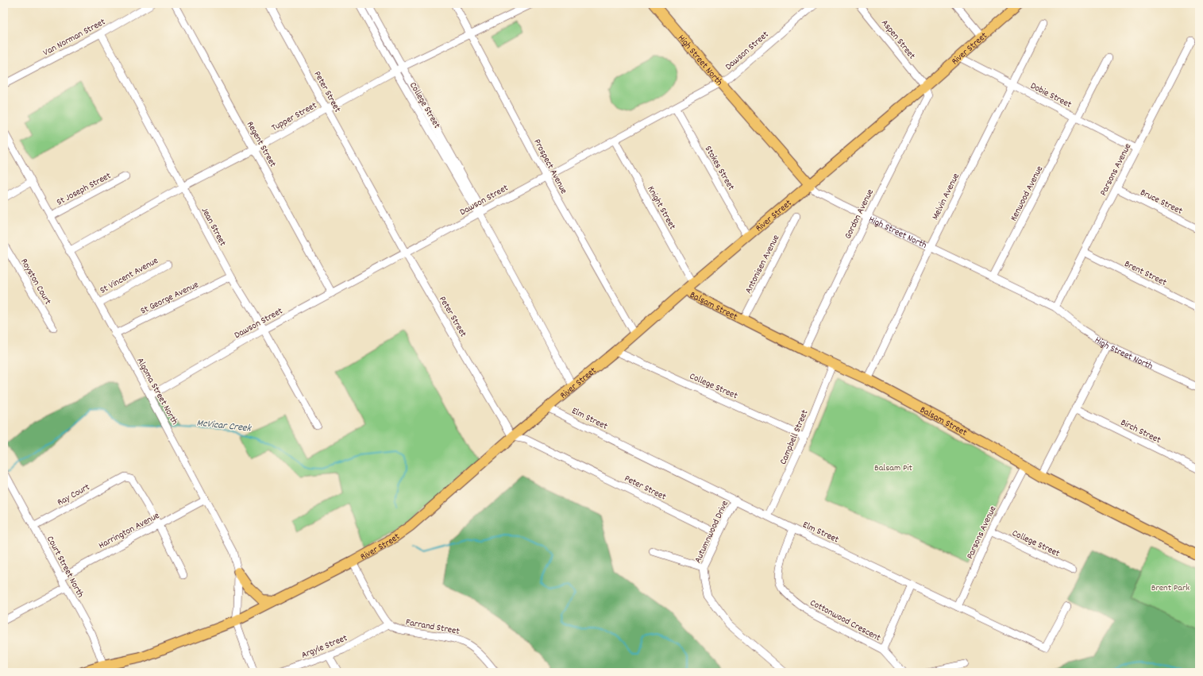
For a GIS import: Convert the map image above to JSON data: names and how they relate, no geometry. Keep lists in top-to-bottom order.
{
  "streets": {
    "main road": ["River Street", "High Street North", "Balsam Street"],
    "street": [
      "Van Norman Street",
      "Aspen Street",
      "Dawson Street",
      "Peter Street",
      "Dobie Street",
      "College Street",
      "Tupper Street",
      "Regent Street",
      "Prospect Avenue",
      "Stokes Street",
      "Parsons Avenue",
      "St Joseph Street",
      "Kenwood Avenue",
      "Melvin Avenue",
      "Bruce Street",
      "Knight Street",
      "Gordon Avenue",
      "Jean Street",
      "Antonisen Avenue",
      "Brent Street",
      "St Vincent Avenue",
      "Royston Court",
      "St George Avenue",
      "Algoma Street North",
      "Elm Street",
      "Birch Street",
      "Campbell Street",
      "Ray Court",
      "Harrington Avenue",
      "Autumnwood Drive",
      "Court Street North",
      "Cottonwood Crescent",
      "Farrand Street",
      "Argyle Street"
    ]
  },
  "crossings": [
    ["Van Norman Street", "Jean Street"],
    ["Aspen Street", "River Street"],
    ["Aspen Street", "Gordon Avenue"],
    ["River Street", "High Street North"],
    ["River Street", "Peter Street"],
    ["River Street", "Dobie Street"],
    ["River Street", "College Street"],
    ["River Street", "Prospect Avenue"],
    ["River Street", "Stokes Street"],
    ["River Street", "Knight Street"],
    ["River Street", "Gordon Avenue"],
    ["River Street", "Balsam Street"],
    ["River Street", "Algoma Street North"],
    ["River Street", "Elm Street"],
    ["River Street", "Court Street North"],
    ["Dawson Street", "High Street North"],
    ["Dawson Street", "Peter Street"],
    ["Dawson Street", "College Street"],
    ["Dawson Street", "Regent Street"],
    ["Dawson Street", "Prospect Avenue"],
    ["Dawson Street", "Stokes Street"],
    ["Dawson Street", "Knight Street"],
    ["Dawson Street", "Jean Street"],
    ["Dawson Street", "Algoma Street North"],
    ["High Street North", "Parsons Avenue"],
    ["High Street North", "Kenwood Avenue"],
    ["High Street North", "Melvin Avenue"],
    ["High Street North", "Gordon Avenue"],
    ["Peter Street", "Tupper Street"],
    ["Peter Street", "Autumnwood Drive"],
    ["Dobie Street", "Parsons Avenue"],
    ["Dobie Street", "Kenwood Avenue"],
    ["Dobie Street", "Melvin Avenue"],
    ["College Street", "Tupper Street"],
    ["College Street", "Parsons Avenue"],
    ["College Street", "Campbell Street"],
    ["Tupper Street", "Regent Street"],
    ["Tupper Street", "Prospect Avenue"],
    ["Tupper Street", "Jean Street"],
    ["Tupper Street", "Algoma Street North"],
    ["Parsons Avenue", "Bruce Street"],
    ["Parsons Avenue", "Brent Street"],
    ["Parsons Avenue", "Balsam Street"],
    ["Parsons Avenue", "Elm Street"],
    ["St Joseph Street", "Algoma Street North"],
    ["Melvin Avenue", "Balsam Street"],
    ["Knight Street", "Balsam Street"],
    ["Gordon Avenue", "Balsam Street"],
    ["Jean Street", "St George Avenue"],
    ["Antonisen Avenue", "Balsam Street"],
    ["St Vincent Avenue", "Algoma Street North"],
    ["St George Avenue", "Algoma Street North"],
    ["Balsam Street", "Campbell Street"],
    ["Algoma Street North", "Harrington Avenue"],
    ["Elm Street", "Campbell Street"],
    ["Elm Street", "Autumnwood Drive"],
    ["Elm Street", "Cottonwood Crescent"],
    ["Ray Court", "Harrington Avenue"],
    ["Ray Court", "Court Street North"],
    ["Harrington Avenue", "Court Street North"],
    ["Farrand Street", "Argyle Street"]
  ],
  "water": ["McVicar Creek"],
  "parks": ["Balsam Pit", "Brent Park"]
}
